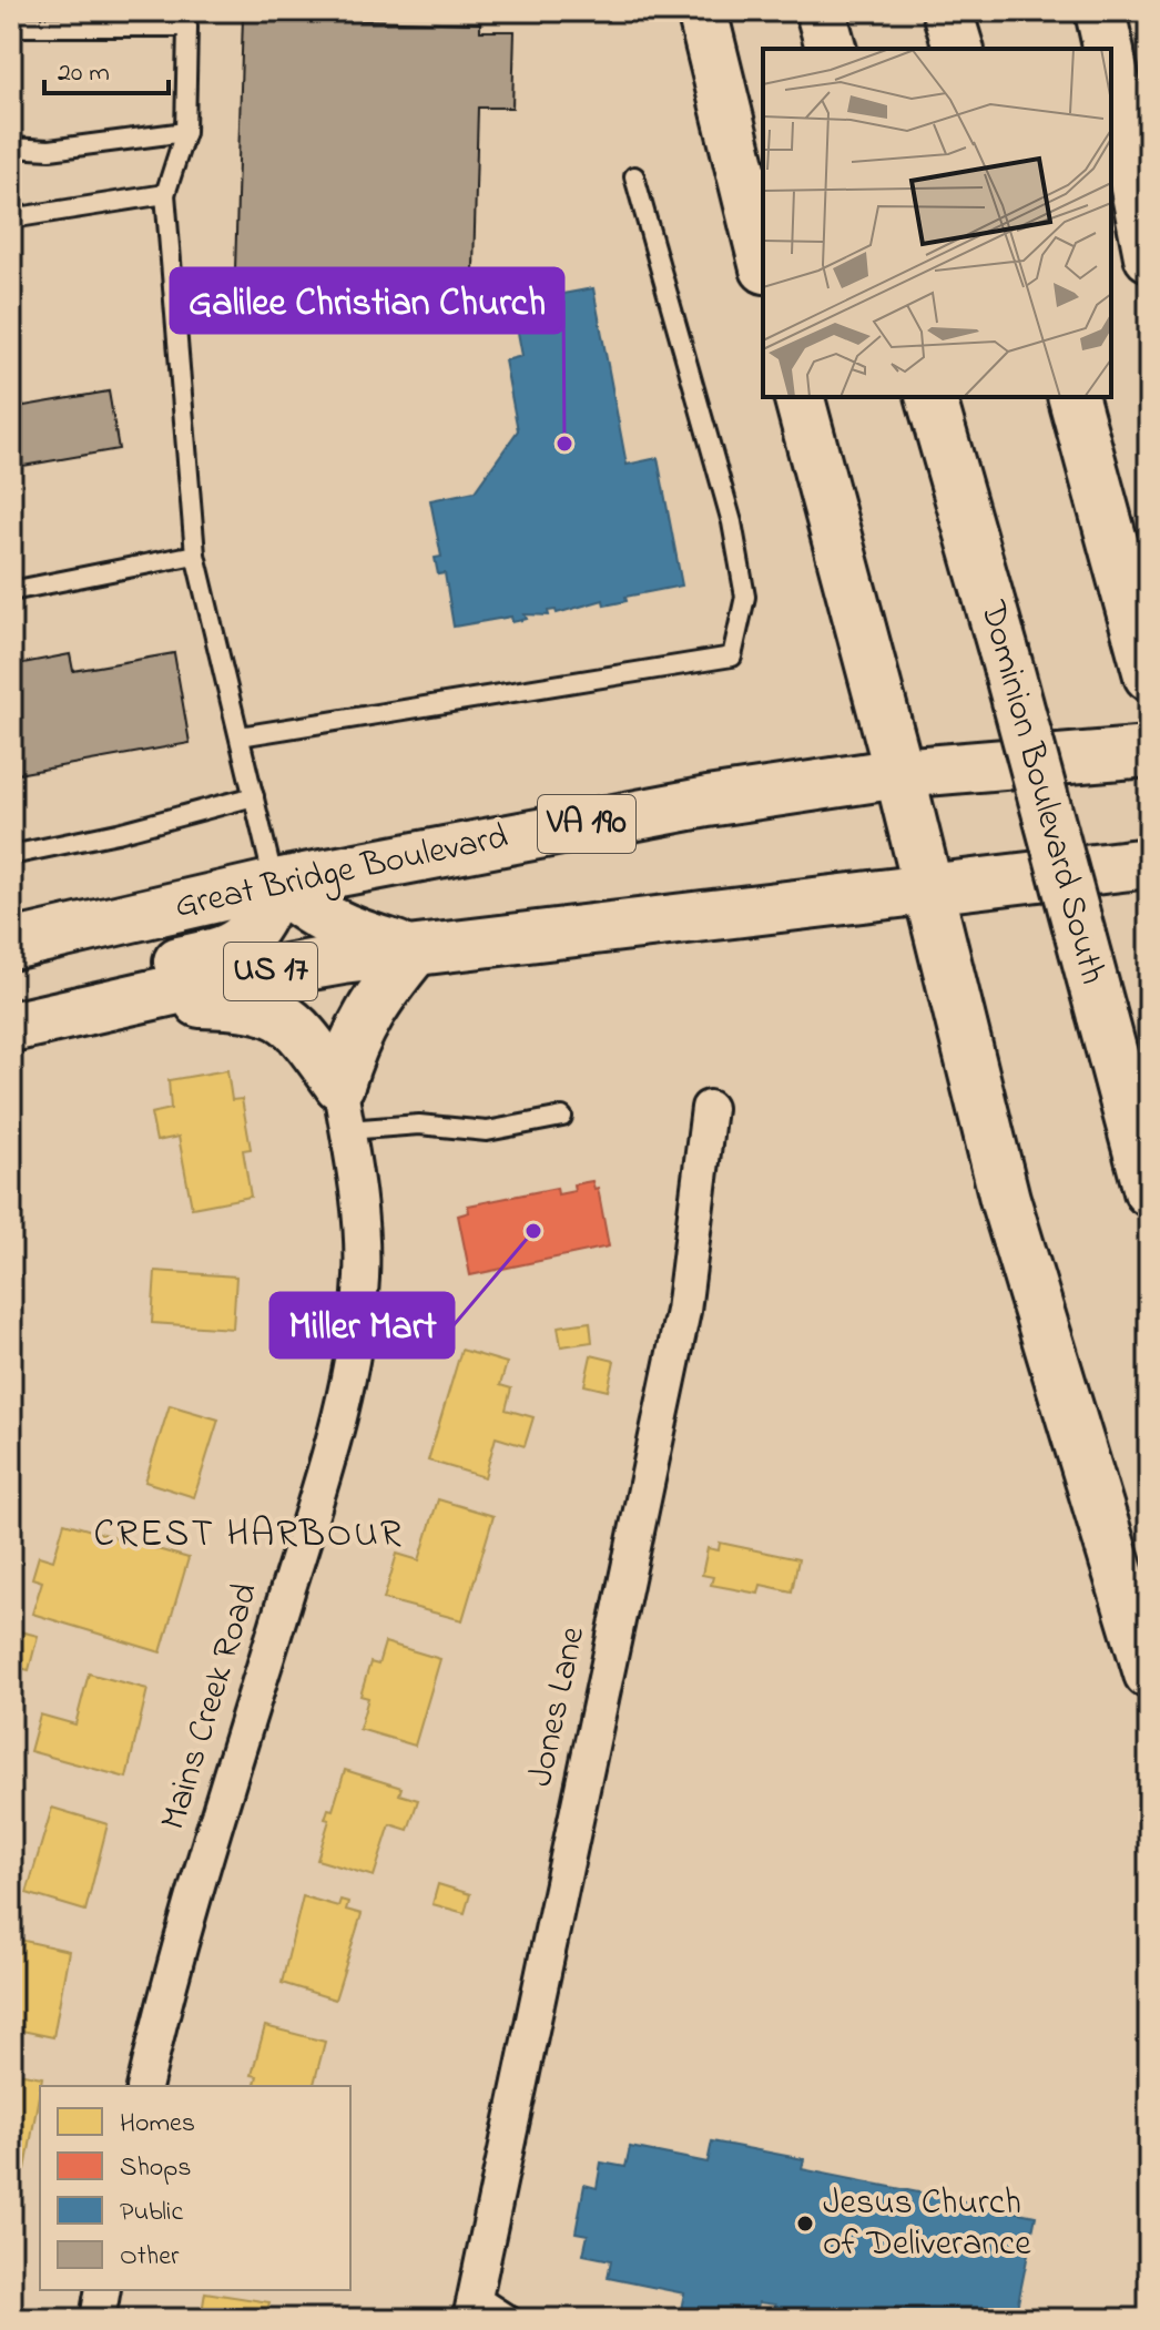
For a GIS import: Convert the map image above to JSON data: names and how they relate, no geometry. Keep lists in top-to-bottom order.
{
  "streets": {
    "main road": [
      "Dominion Boulevard South",
      "VA 190",
      "Great Bridge Boulevard",
      "US 17"
    ],
    "street": ["Mains Creek Road", "Jones Lane"]
  },
  "districts": ["CREST HARBOUR"],
  "places": ["Galilee Christian Church", "Miller Mart", "Jesus Church of Deliverance"],
  "legend": [
    "Homes",
    "Shops",
    "Public",
    "Other"
  ],
  "scale_bar": "20 m"
}
